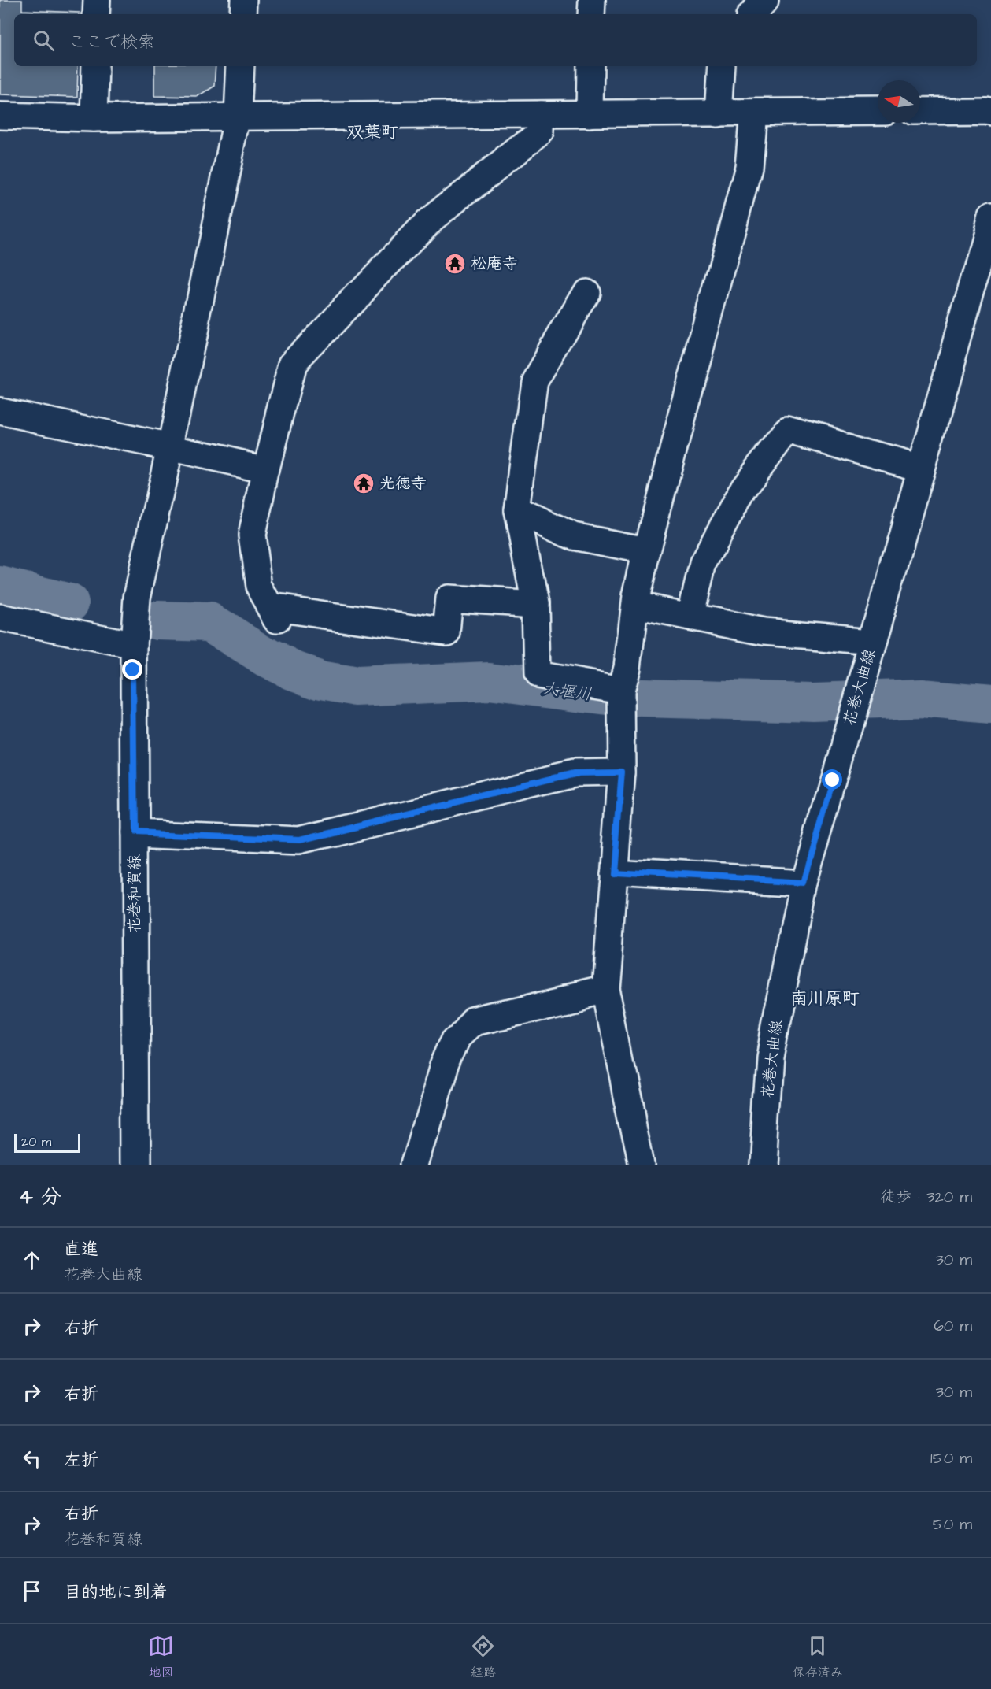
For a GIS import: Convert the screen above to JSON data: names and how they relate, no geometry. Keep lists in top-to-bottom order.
{
  "streets": {
    "street": ["花巻大曲線", "花巻和賀線"]
  },
  "districts": ["双葉町", "南川原町"],
  "water": ["大堰川"],
  "places": {
    "temple": ["松庵寺", "光徳寺"]
  },
  "scale_bar": "20 m",
  "north": "left",
  "page": {
    "search": "ここで検索",
    "scale": "20 m",
    "heading": ["4 分", "徒歩 · 320 m"],
    "list": [
      ["直進", "花巻大曲線", "30 m"],
      ["右折", "60 m"],
      ["右折", "30 m"],
      ["左折", "150 m"],
      ["右折", "花巻和賀線", "50 m"],
      "目的地に到着"
    ],
    "nav": ["地図", "経路", "保存済み"]
  }
}
